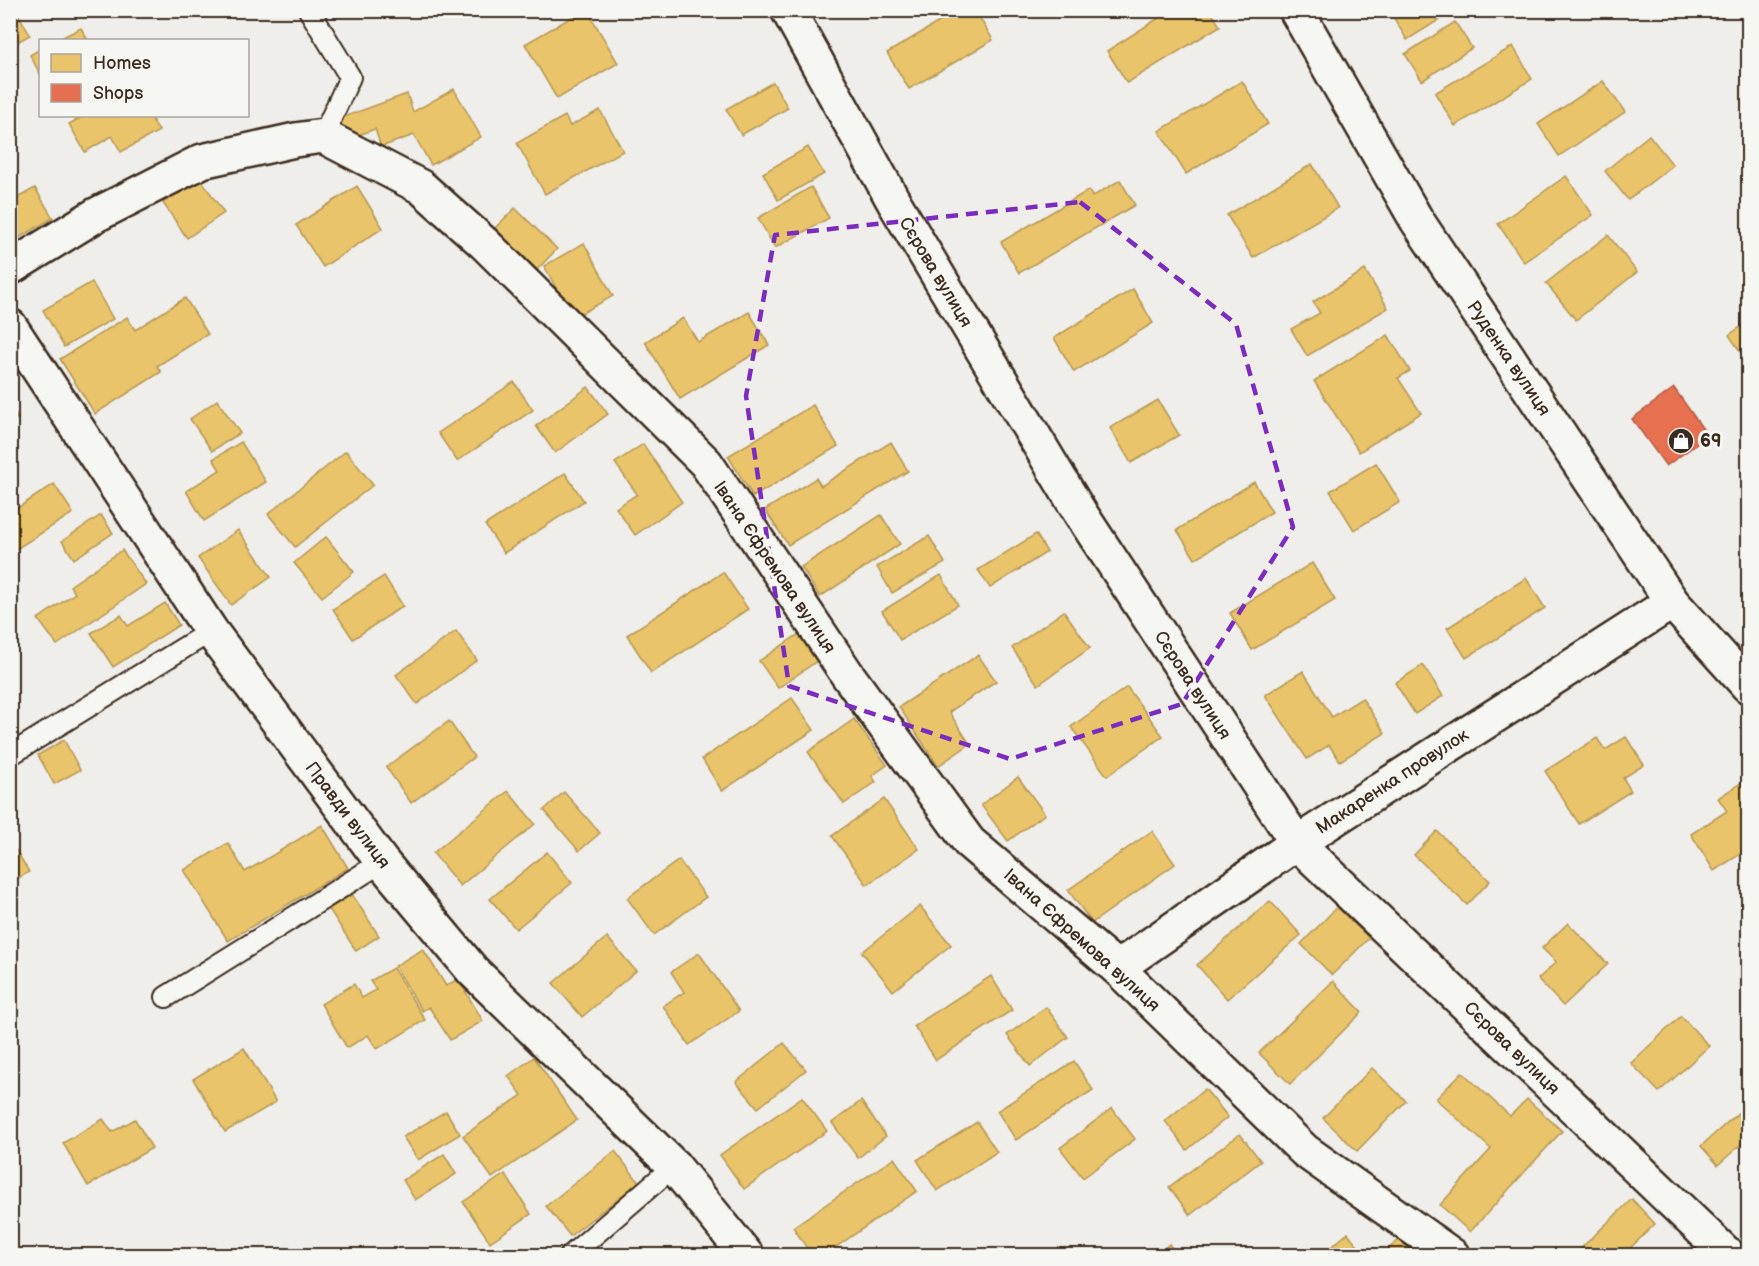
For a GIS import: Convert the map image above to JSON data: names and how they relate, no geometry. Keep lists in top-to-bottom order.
{
  "streets": {
    "street": [
      "Сєрова вулиця",
      "Руденка вулиця",
      "Івана Єфремова вулиця",
      "Макаренка провулок",
      "Правди вулиця"
    ]
  },
  "crossings": [
    ["Сєрова вулиця", "Макаренка провулок"],
    ["Руденка вулиця", "Макаренка провулок"],
    ["Івана Єфремова вулиця", "Макаренка провулок"]
  ],
  "places": {
    "shop": ["69"]
  },
  "legend": ["Homes", "Shops"]
}
